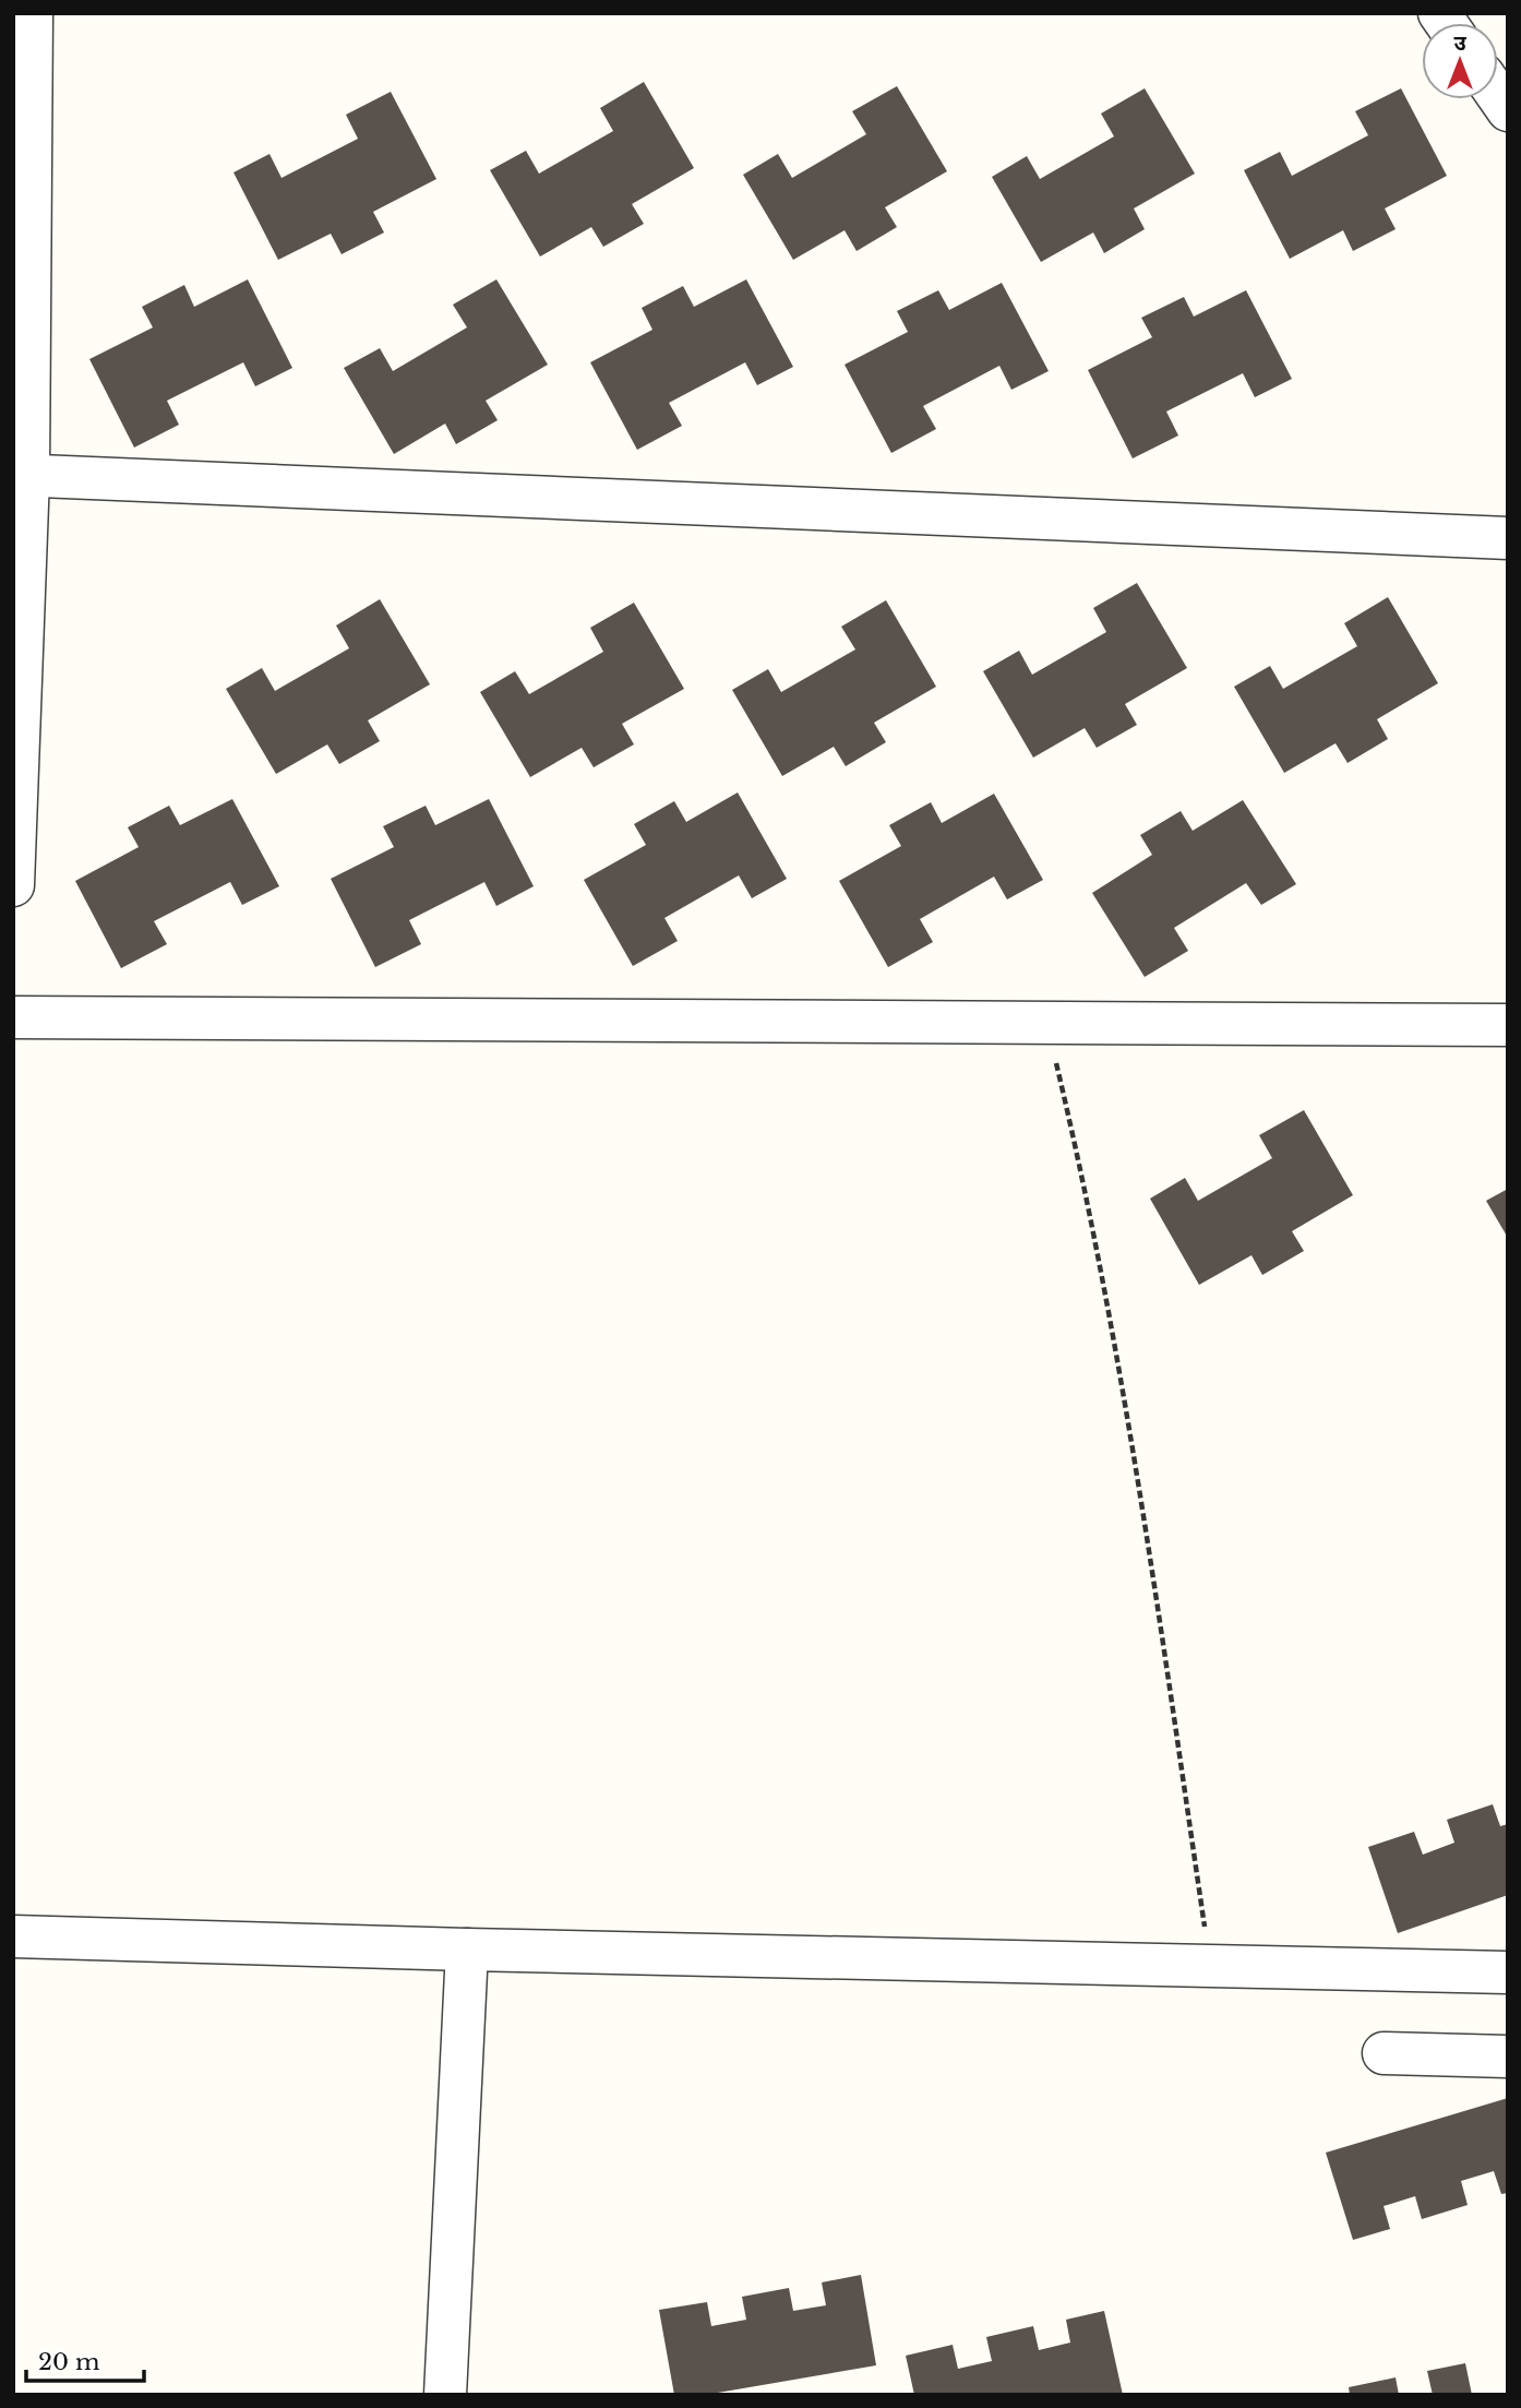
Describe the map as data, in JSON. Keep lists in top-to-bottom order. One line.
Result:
{"scale_bar":"20 m","north":"top"}
